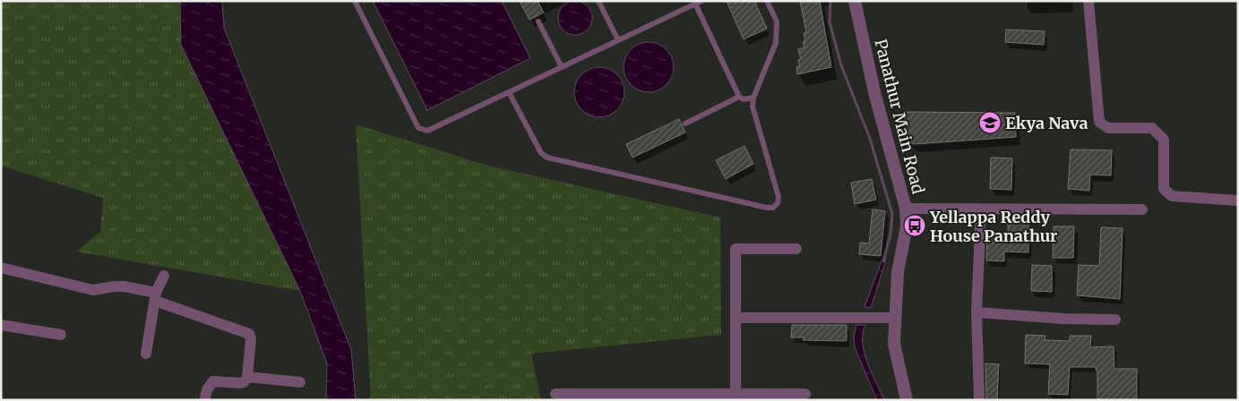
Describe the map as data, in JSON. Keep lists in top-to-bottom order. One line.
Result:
{"streets":{"street":["Panathur Main Road"]},"places":{"school or university":["Ekya Nava"],"bus stop":["Yellappa Reddy House Panathur"]}}
